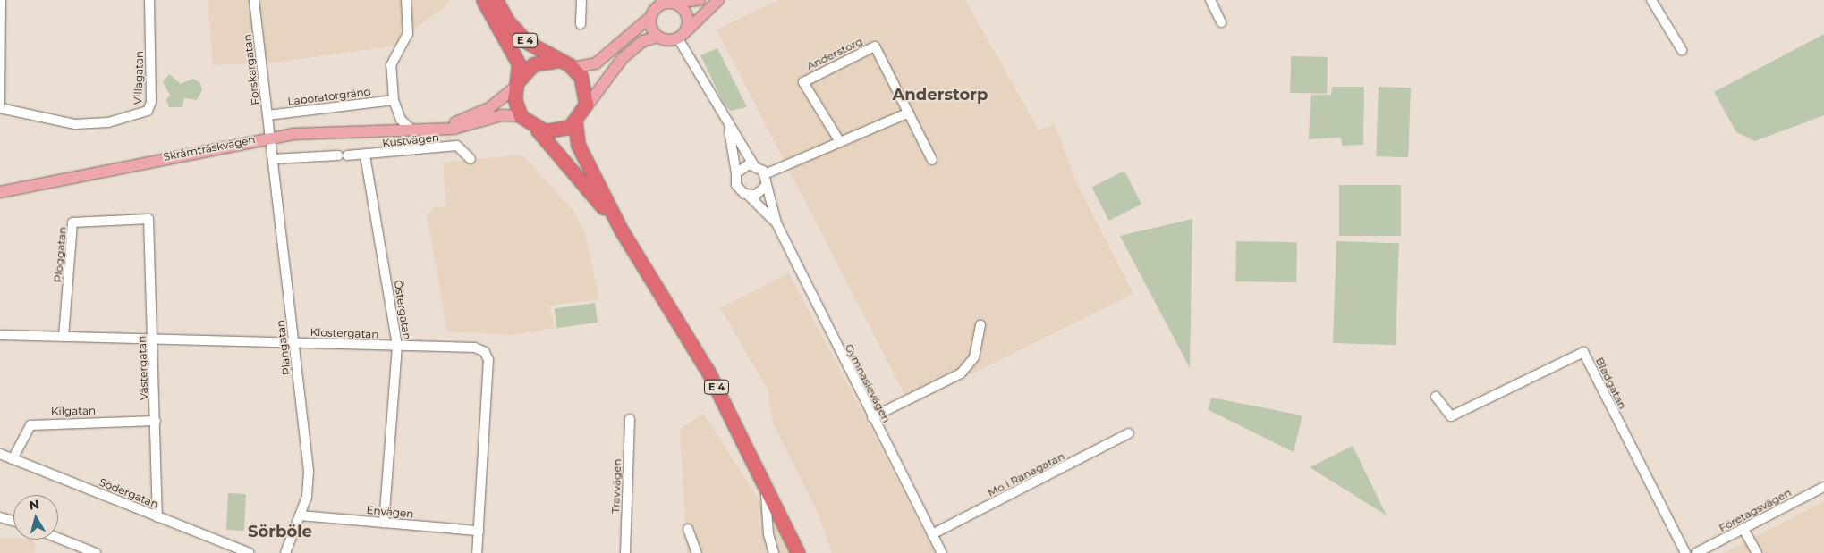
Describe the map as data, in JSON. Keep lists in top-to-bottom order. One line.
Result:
{"streets":{"highway":["E 4"],"main road":["Skråmträskvägen"],"street":["Anderstorg","Forskargatan","Villagatan","Laboratorgränd","Kustvägen","Ploggatan","Östergatan","Klostergatan","Plangatan","Västergatan","Gymnasievägen","Bladgatan","Kilgatan","Mo i Ranagatan","Travvägen","Södergatan","Företagsvägen","Envägen"]},"crossings":[["E 4","Skråmträskvägen"],["Forskargatan","Laboratorgränd"],["Forskargatan","Skråmträskvägen"],["Forskargatan","Plangatan"],["Kustvägen","Östergatan"],["Kustvägen","Plangatan"],["Skråmträskvägen","Plangatan"],["Ploggatan","Klostergatan"],["Ploggatan","Västergatan"],["Östergatan","Klostergatan"],["Östergatan","Envägen"],["Klostergatan","Plangatan"],["Klostergatan","Västergatan"],["Klostergatan","Envägen"],["Plangatan","Envägen"],["Västergatan","Kilgatan"],["Västergatan","Södergatan"],["Gymnasievägen","Mo i Ranagatan"],["Kilgatan","Södergatan"]],"districts":["Anderstorp","Sörböle"],"north":"top"}
